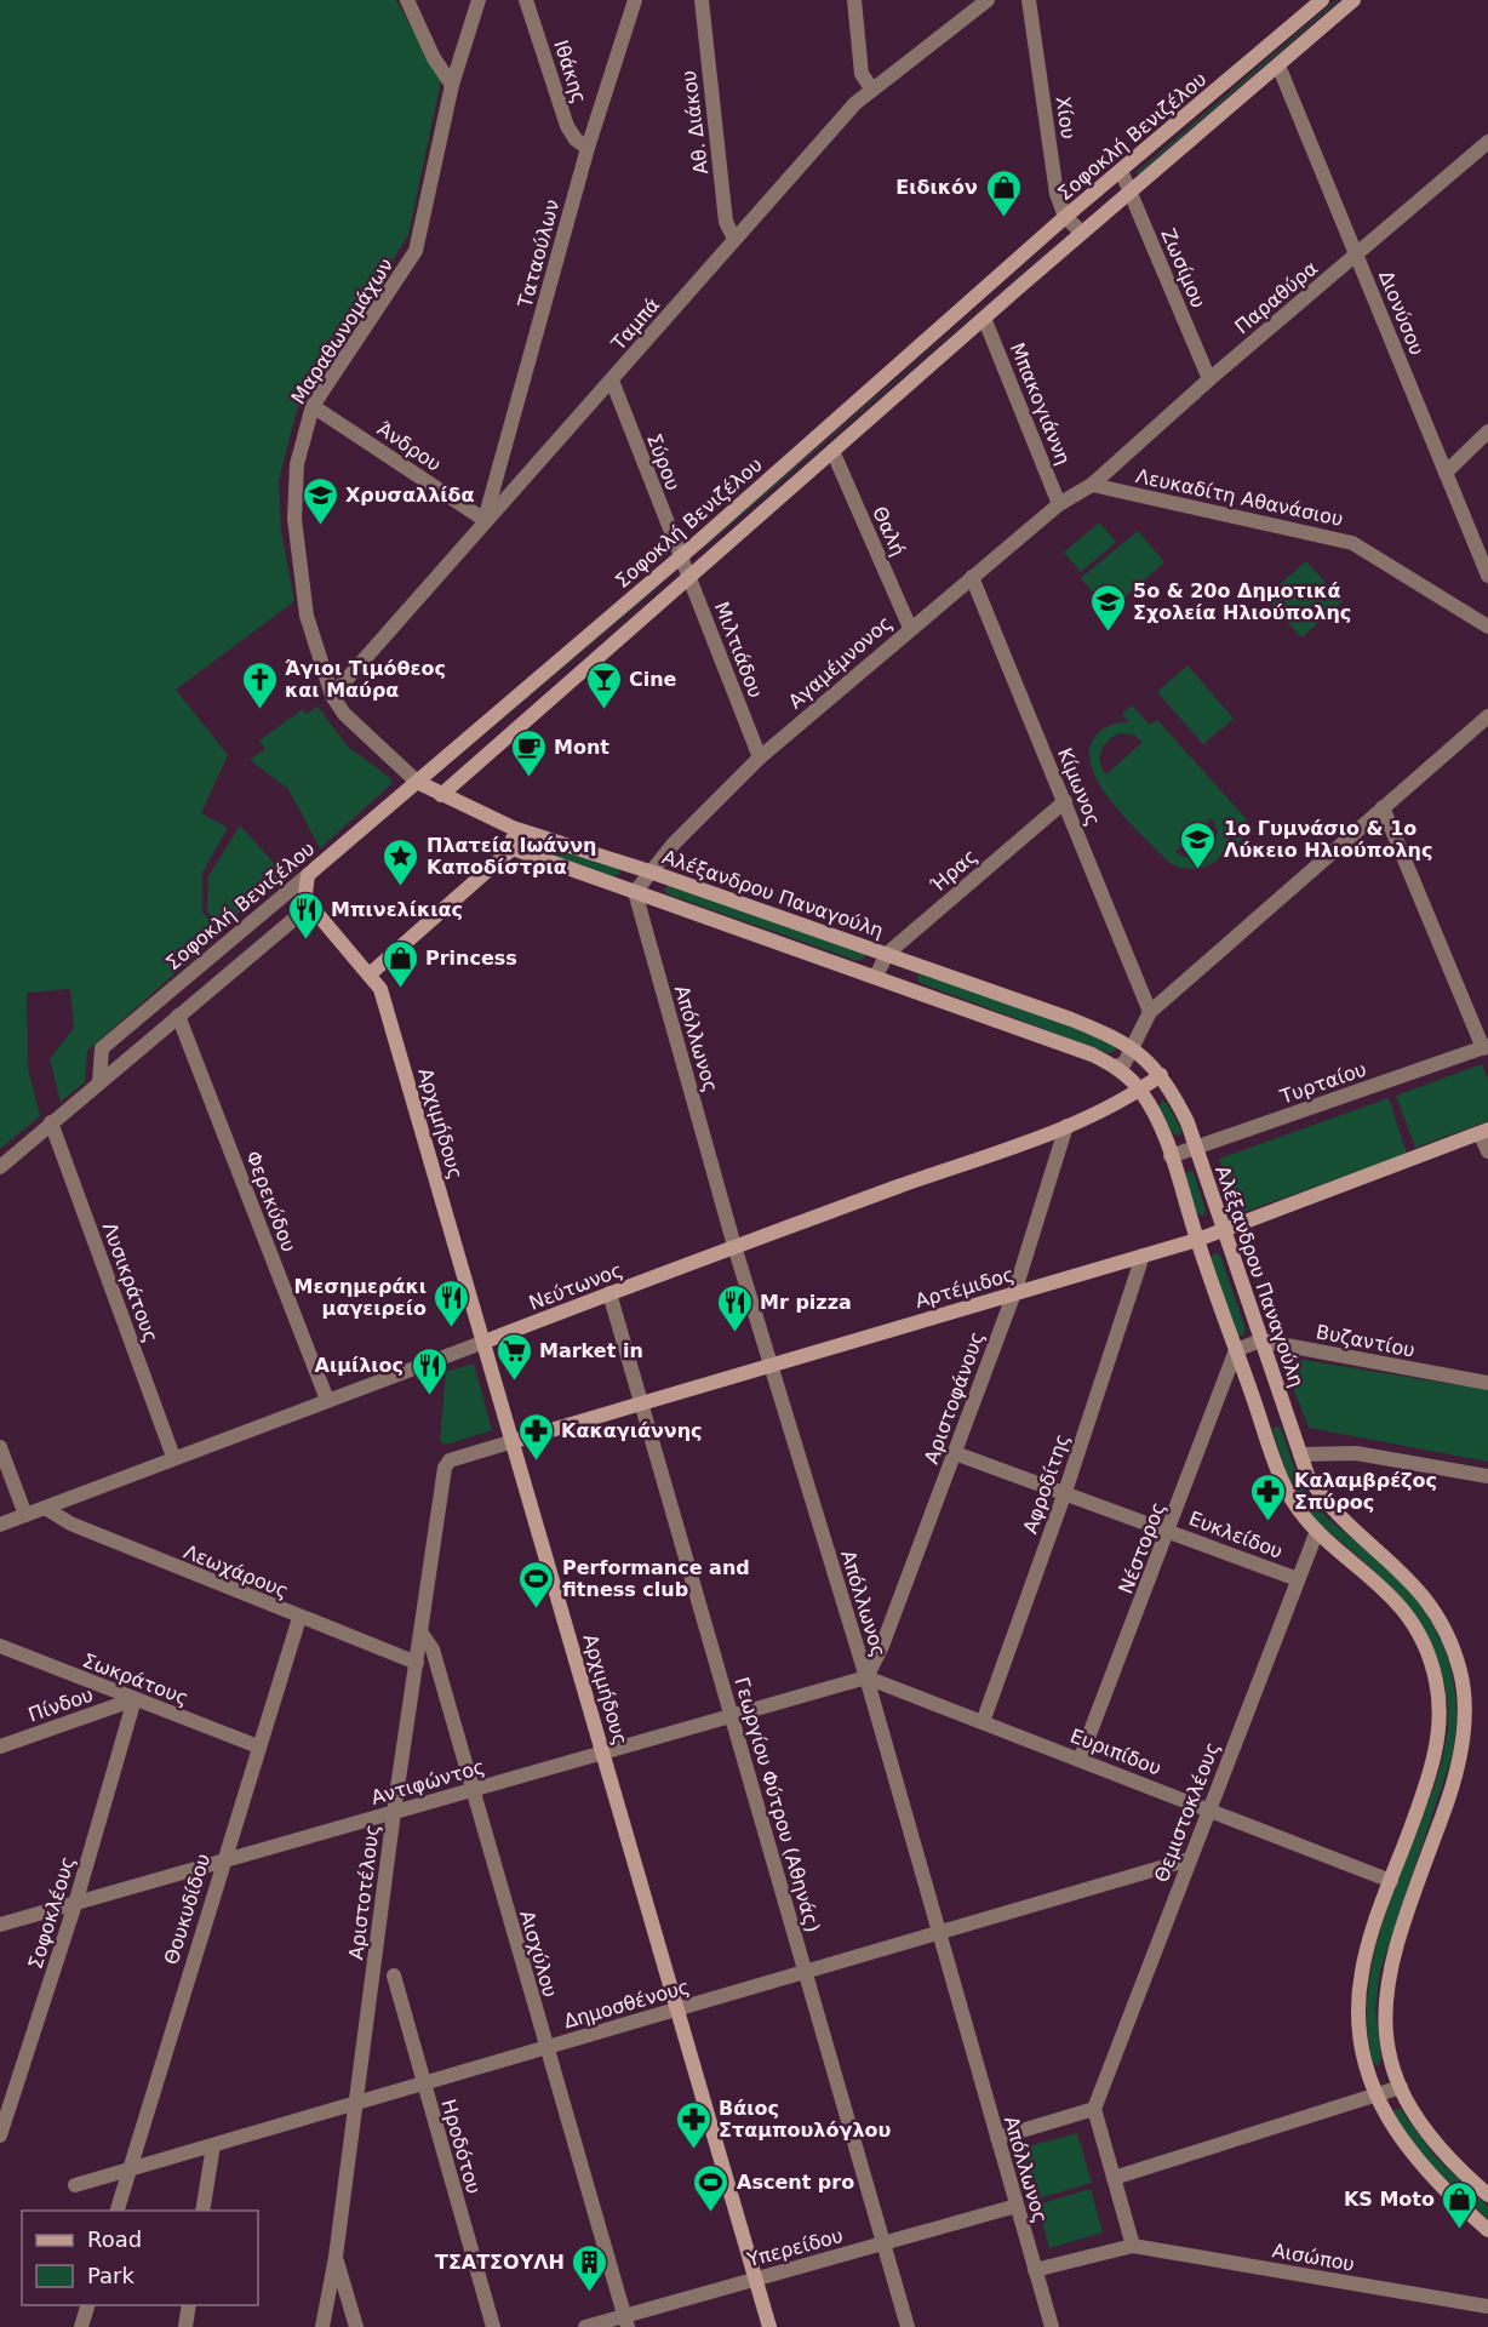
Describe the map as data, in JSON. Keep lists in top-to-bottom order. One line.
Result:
{"streets":{"street":["Ιθάκης","Χίου","Αθ. Διάκου","Σοφοκλή Βενιζέλου","Ταταούλων","Ζωσίμου","Παραθύρα","Διονύσου","Ταμπά","Μαραθωνομάχων","Μπακογιάννη","Άνδρου","Σύρου","Λευκαδίτη Αθανάσιου","Θαλή","Μιλτιάδου","Αγαμέμνονος","Κίμωνος","Ήρας","Αλέξανδρου Παναγούλη","Απόλλωνος","Τυρταίου","Αρχιμήδους","Φερεκύδου","Λυσικράτους","Νεύτωνος","Αρτέμιδος","Βυζαντίου","Αριστοφάνους","Αφροδίτης","Ευκλείδου","Νέστορος","Λεωχάρους","Σωκράτους","Πίνδου","Ευριπίδου","Αντιφώντος","Γεωργίου Φύτρου (Αθηνάς)","Θεμιστοκλέους","Αριστοτέλους","Θουκυδίδου","Σοφοκλέους","Αισχύλου","Δημοσθένους","Ηροδότου","Υπερείδου","Αισώπου"]},"crossings":[["Ιθάκης","Ταταούλων"],["Χίου","Σοφοκλή Βενιζέλου"],["Αθ. Διάκου","Ταμπά"],["Σοφοκλή Βενιζέλου","Ζωσίμου"],["Σοφοκλή Βενιζέλου","Διονύσου"],["Σοφοκλή Βενιζέλου","Μαραθωνομάχων"],["Σοφοκλή Βενιζέλου","Μπακογιάννη"],["Σοφοκλή Βενιζέλου","Σύρου"],["Σοφοκλή Βενιζέλου","Θαλή"],["Σοφοκλή Βενιζέλου","Μιλτιάδου"],["Σοφοκλή Βενιζέλου","Αλέξανδρου Παναγούλη"],["Ταταούλων","Ταμπά"],["Ταταούλων","Άνδρου"],["Ζωσίμου","Παραθύρα"],["Παραθύρα","Διονύσου"],["Παραθύρα","Λευκαδίτη Αθανάσιου"],["Παραθύρα","Αγαμέμνονος"],["Ταμπά","Μαραθωνομάχων"],["Ταμπά","Άνδρου"],["Ταμπά","Σύρου"],["Μαραθωνομάχων","Άνδρου"],["Μαραθωνομάχων","Αλέξανδρου Παναγούλη"],["Μπακογιάννη","Αγαμέμνονος"],["Σύρου","Μιλτιάδου"],["Λευκαδίτη Αθανάσιου","Αγαμέμνονος"],["Θαλή","Αγαμέμνονος"],["Μιλτιάδου","Αγαμέμνονος"],["Αγαμέμνονος","Κίμωνος"],["Αγαμέμνονος","Αλέξανδρου Παναγούλη"],["Αγαμέμνονος","Απόλλωνος"],["Κίμωνος","Ήρας"],["Ήρας","Αλέξανδρου Παναγούλη"],["Αλέξανδρου Παναγούλη","Τυρταίου"],["Αλέξανδρου Παναγούλη","Νεύτωνος"],["Αλέξανδρου Παναγούλη","Αρτέμιδος"],["Αλέξανδρου Παναγούλη","Βυζαντίου"],["Απόλλωνος","Νεύτωνος"],["Απόλλωνος","Αρτέμιδος"],["Απόλλωνος","Αριστοφάνους"],["Απόλλωνος","Ευριπίδου"],["Απόλλωνος","Αντιφώντος"],["Απόλλωνος","Δημοσθένους"],["Απόλλωνος","Υπερείδου"],["Αρχιμήδους","Νεύτωνος"],["Αρχιμήδους","Αρτέμιδος"],["Αρχιμήδους","Αντιφώντος"],["Αρχιμήδους","Δημοσθένους"],["Αρχιμήδους","Υπερείδου"],["Φερεκύδου","Νεύτωνος"],["Λυσικράτους","Νεύτωνος"],["Νεύτωνος","Αριστοφάνους"],["Νεύτωνος","Λεωχάρους"],["Νεύτωνος","Γεωργίου Φύτρου (Αθηνάς)"],["Αρτέμιδος","Αριστοφάνους"],["Αρτέμιδος","Αφροδίτης"],["Αρτέμιδος","Γεωργίου Φύτρου (Αθηνάς)"],["Αρτέμιδος","Αριστοτέλους"],["Αριστοφάνους","Ευκλείδου"],["Αριστοφάνους","Ευριπίδου"],["Αριστοφάνους","Αντιφώντος"],["Αφροδίτης","Ευκλείδου"],["Αφροδίτης","Ευριπίδου"],["Ευκλείδου","Νέστορος"],["Ευκλείδου","Θεμιστοκλέους"],["Νέστορος","Ευριπίδου"],["Λεωχάρους","Αριστοτέλους"],["Λεωχάρους","Θουκυδίδου"],["Σωκράτους","Πίνδου"],["Σωκράτους","Θουκυδίδου"],["Σωκράτους","Σοφοκλέους"],["Πίνδου","Σοφοκλέους"],["Ευριπίδου","Αντιφώντος"],["Ευριπίδου","Θεμιστοκλέους"],["Αντιφώντος","Γεωργίου Φύτρου (Αθηνάς)"],["Αντιφώντος","Αριστοτέλους"],["Αντιφώντος","Θουκυδίδου"],["Αντιφώντος","Σοφοκλέους"],["Αντιφώντος","Αισχύλου"],["Γεωργίου Φύτρου (Αθηνάς)","Δημοσθένους"],["Γεωργίου Φύτρου (Αθηνάς)","Υπερείδου"],["Θεμιστοκλέους","Δημοσθένους"],["Αριστοτέλους","Αισχύλου"],["Αριστοτέλους","Δημοσθένους"],["Θουκυδίδου","Δημοσθένους"],["Αισχύλου","Δημοσθένους"],["Αισχύλου","Υπερείδου"],["Δημοσθένους","Ηροδότου"]],"places":{"shop":["Ειδικόν","Princess","KS Moto"],"school or university":["Χρυσαλλίδα","5ο & 20ο Δημοτικά Σχολεία Ηλιούπολης","1ο Γυμνάσιο & 1ο Λύκειο Ηλιούπολης"],"church":["Άγιοι Τιμόθεος και Μαύρα"],"bar":["Cine"],"cafe":["Mont"],"place":["Πλατεία Ιωάννη Καποδίστρια"],"restaurant":["Μπινελίκιας","Μεσημεράκι μαγειρείο","Mr pizza","Αιμίλιος"],"supermarket":["Market in"],"pharmacy":["Κακαγιάννης","Καλαμβρέζος Σπύρος","Βάιος Σταμπουλόγλου"],"sports":["Performance and fitness club","Ascent pro"],"building":["ΤΣΑΤΣΟΥΛΗ"]},"legend":["Road","Park"]}
